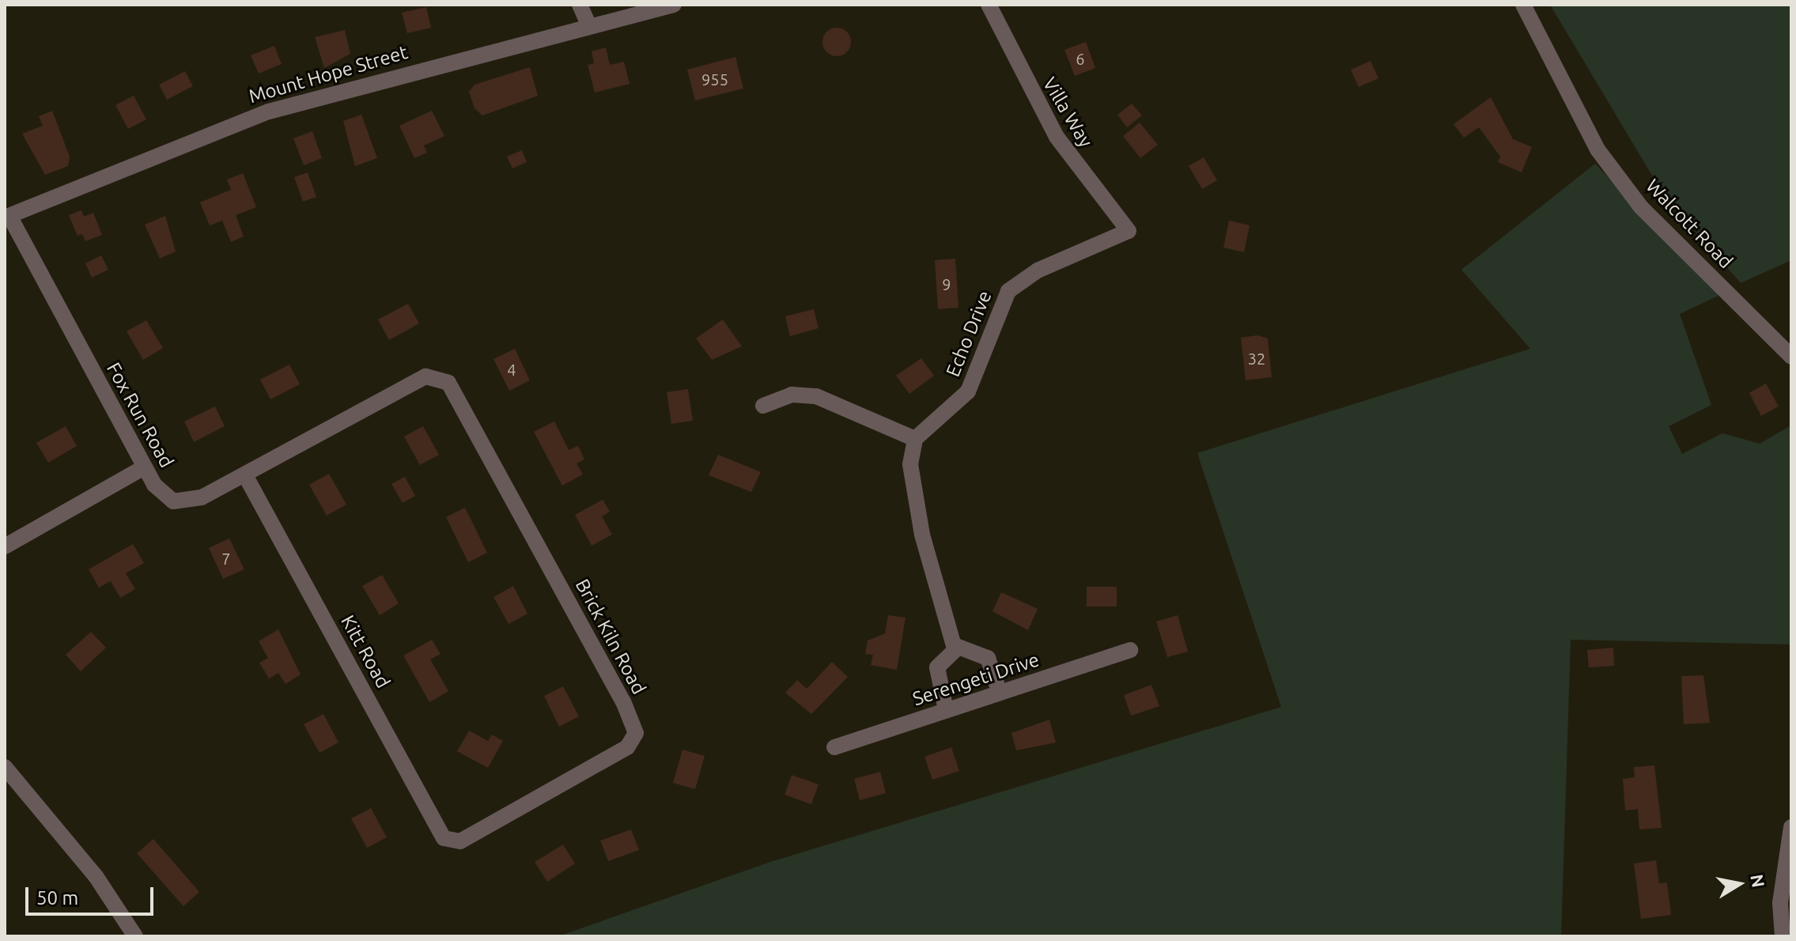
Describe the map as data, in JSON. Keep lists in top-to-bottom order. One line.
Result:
{"streets":{"street":["Mount Hope Street","Villa Way","Walcott Road","Echo Drive","Fox Run Road","Brick Kiln Road","Kitt Road","Serengeti Drive"]},"crossings":[["Mount Hope Street","Fox Run Road"],["Villa Way","Echo Drive"],["Fox Run Road","Brick Kiln Road"],["Fox Run Road","Kitt Road"],["Brick Kiln Road","Kitt Road"]],"house_numbers":["6","955","9","32","4","7"],"scale_bar":"50 m","north":"right"}
